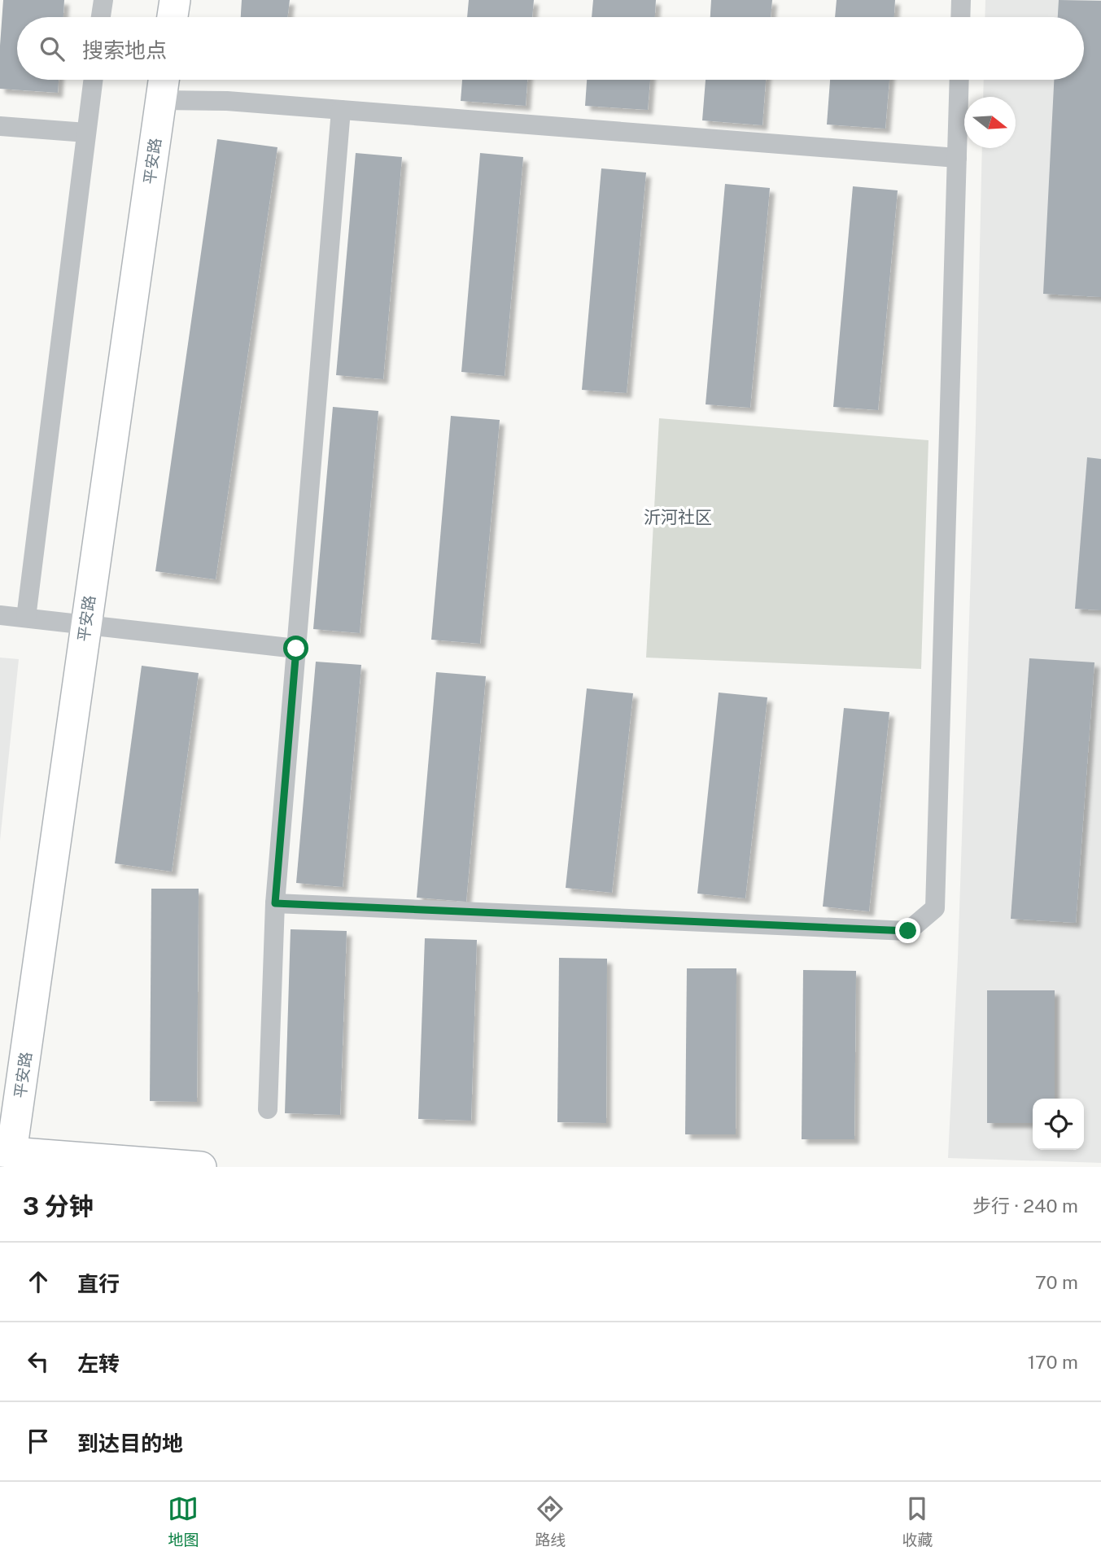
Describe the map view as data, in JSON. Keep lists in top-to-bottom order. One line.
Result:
{"streets":{"main road":["平安路"]},"districts":["沂河社区"],"north":"right","page":{"search":"搜索地点","heading":["3 分钟","步行 · 240 m"],"list":[["直行","70 m"],["左转","170 m"],"到达目的地"],"nav":["地图","路线","收藏"]}}
